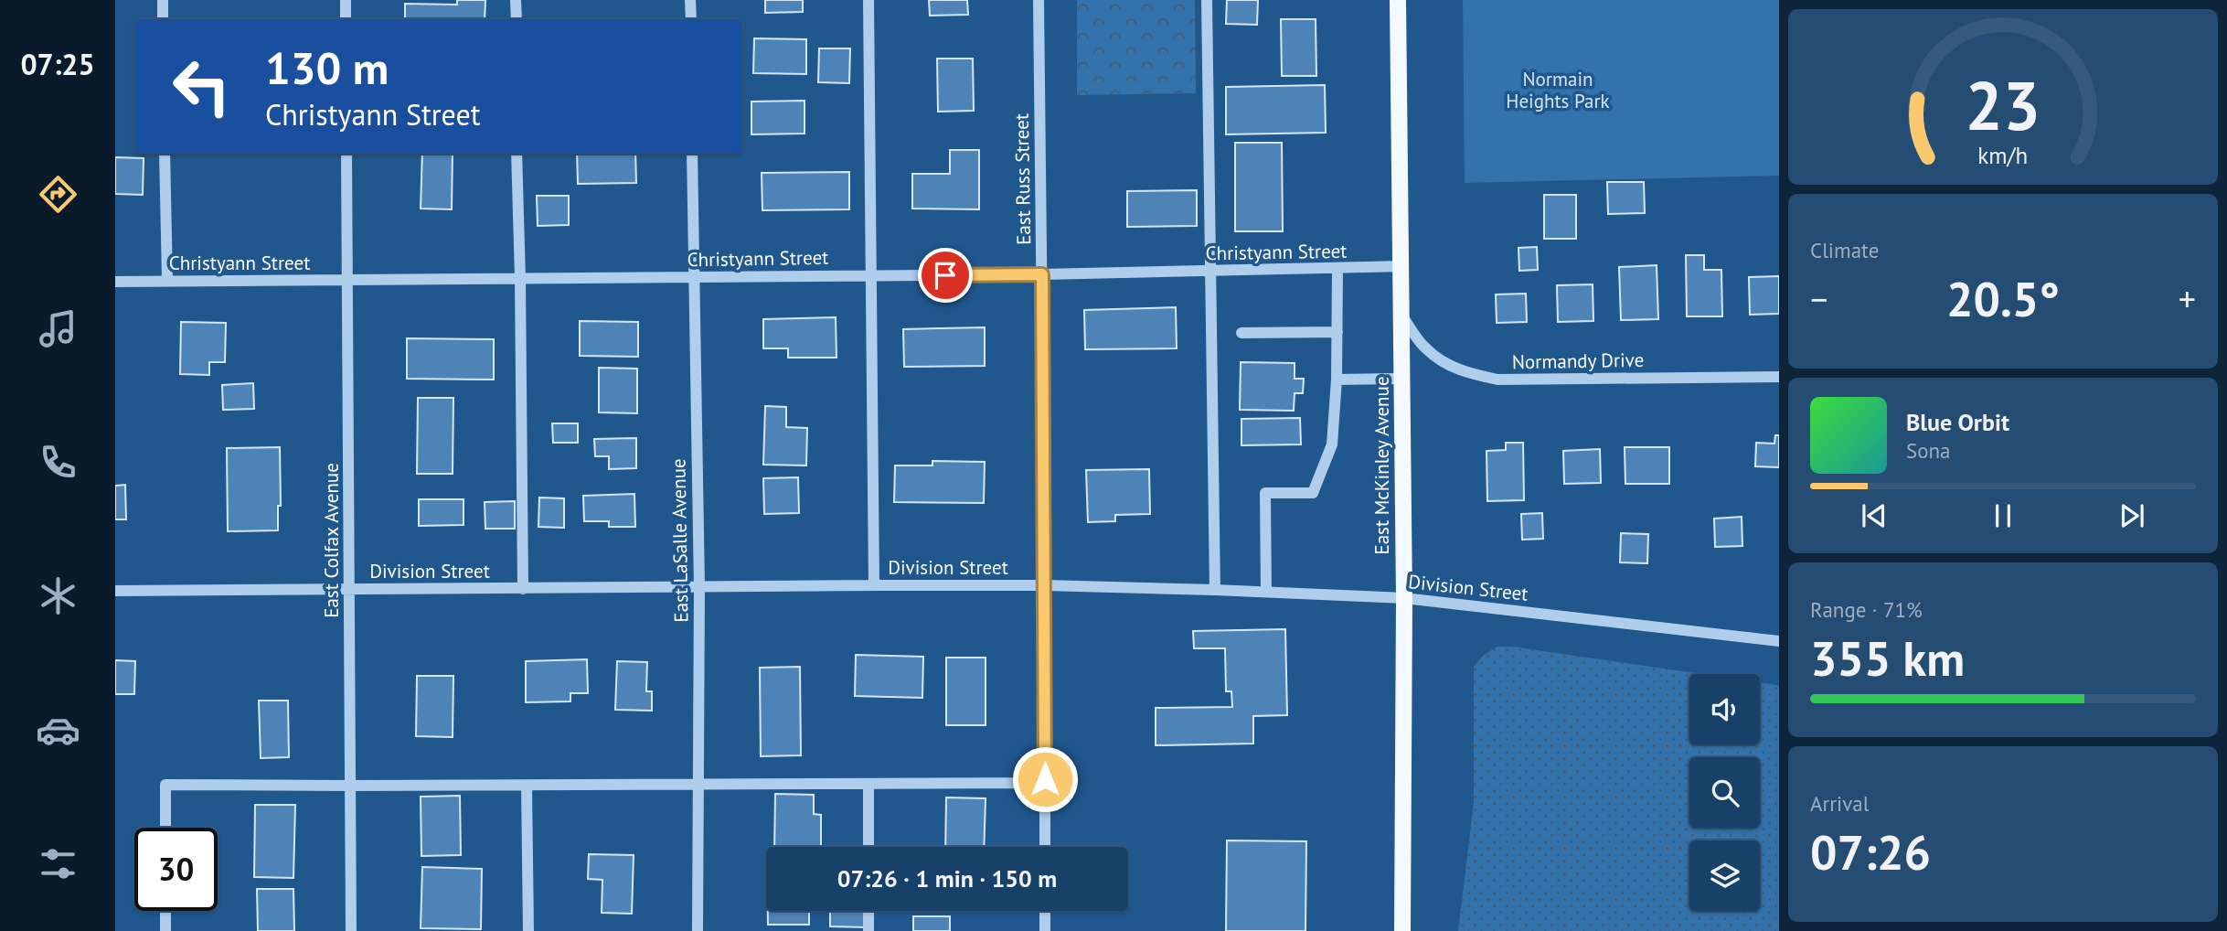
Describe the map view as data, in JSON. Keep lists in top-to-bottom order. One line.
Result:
{"streets":{"main road":["East McKinley Avenue"],"street":["East Russ Street","Christyann Street","Normandy Drive","East Colfax Avenue","East LaSalle Avenue","Division Street"]},"crossings":[["East Russ Street","Christyann Street"],["East Russ Street","Division Street"],["Christyann Street","East McKinley Avenue"],["Christyann Street","East Colfax Avenue"],["Christyann Street","East LaSalle Avenue"],["Normandy Drive","East McKinley Avenue"],["East McKinley Avenue","Division Street"],["East Colfax Avenue","Division Street"],["East LaSalle Avenue","Division Street"]],"parks":["Normain Heights Park"],"page":{"tabs":"07:25","turn":["130 m","Christyann Street"],"tile":["Climate",["Range · 71%","355 km"],["Arrival","07:26"]],"heat":["−","20.5°","+"],"song":["Blue Orbit","Sona"],"limit":"30","trip":"07:26 · 1 min · 150 m","gauge":["23","km/h"]}}
